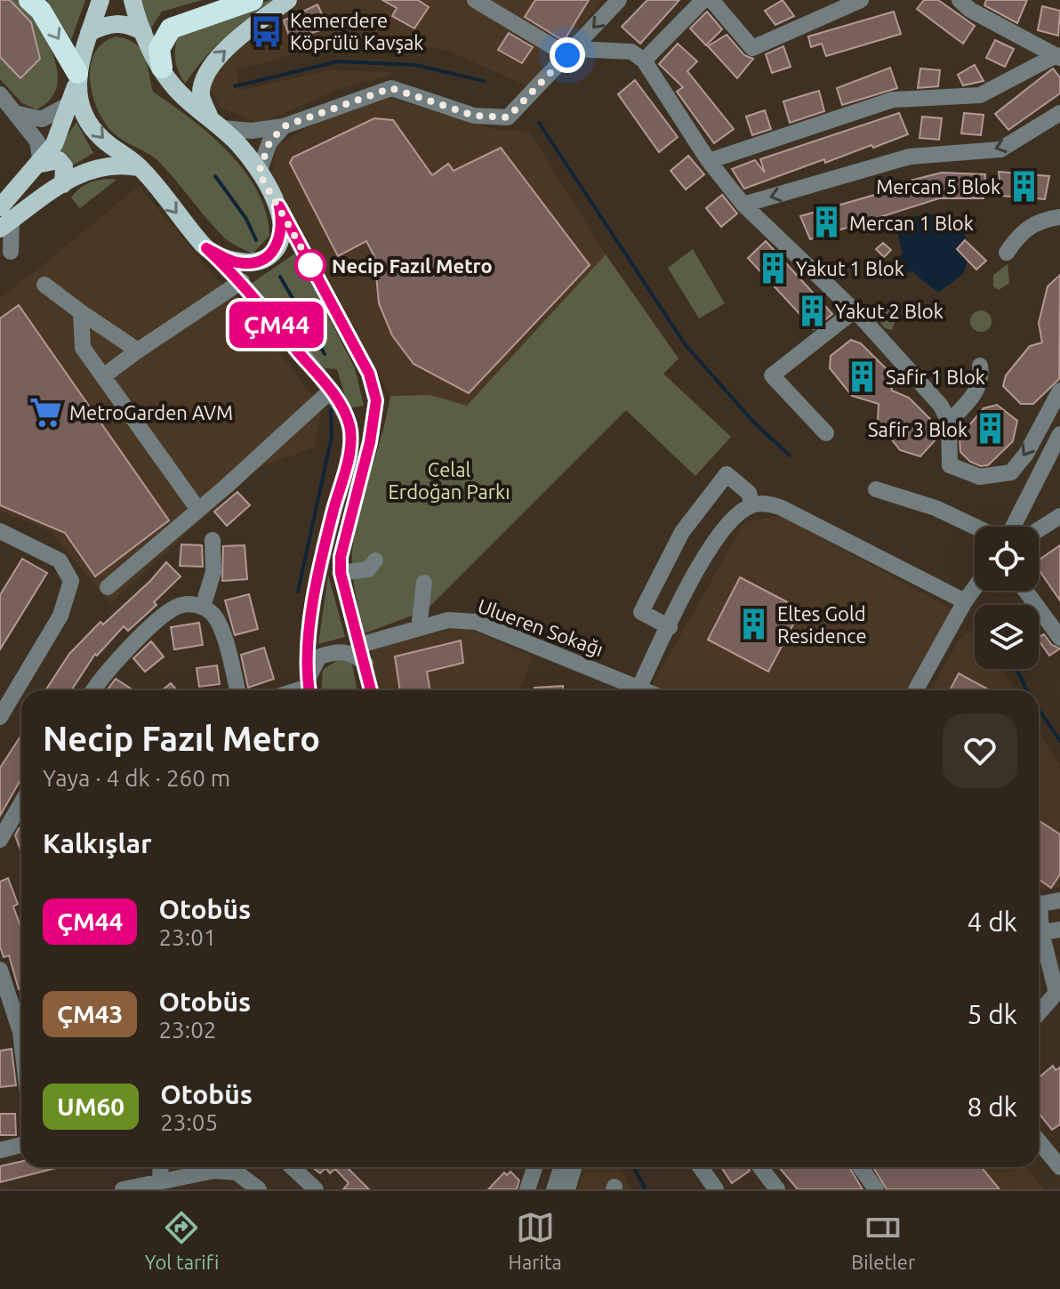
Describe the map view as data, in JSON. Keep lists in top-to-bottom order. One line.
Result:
{"streets":{"street":["Ulueren Sokağı"]},"parks":["Celal Erdoğan Parkı"],"places":{"bus stop":["Kemerdere Köprülü Kavşak"],"building":["Mercan 5 Blok","Mercan 1 Blok","Yakut 1 Blok","Yakut 2 Blok","Safir 1 Blok","Safir 3 Blok","Eltes Gold Residence"],"other":["Necip Fazıl Metro"],"supermarket":["MetroGarden AVM"]},"lines":["bus line ÇM44"],"page":{"on_map":"ÇM44","heading":[["Necip Fazıl Metro","Yaya · 4 dk · 260 m"],"Kalkışlar"],"list":[{"mark":"ÇM44","name":"Otobüs","note":"23:01","value":"4 dk"},{"mark":"ÇM43","name":"Otobüs","note":"23:02","value":"5 dk"},{"mark":"UM60","name":"Otobüs","note":"23:05","value":"8 dk"}],"tabs":["Yol tarifi","Harita","Biletler"]}}
